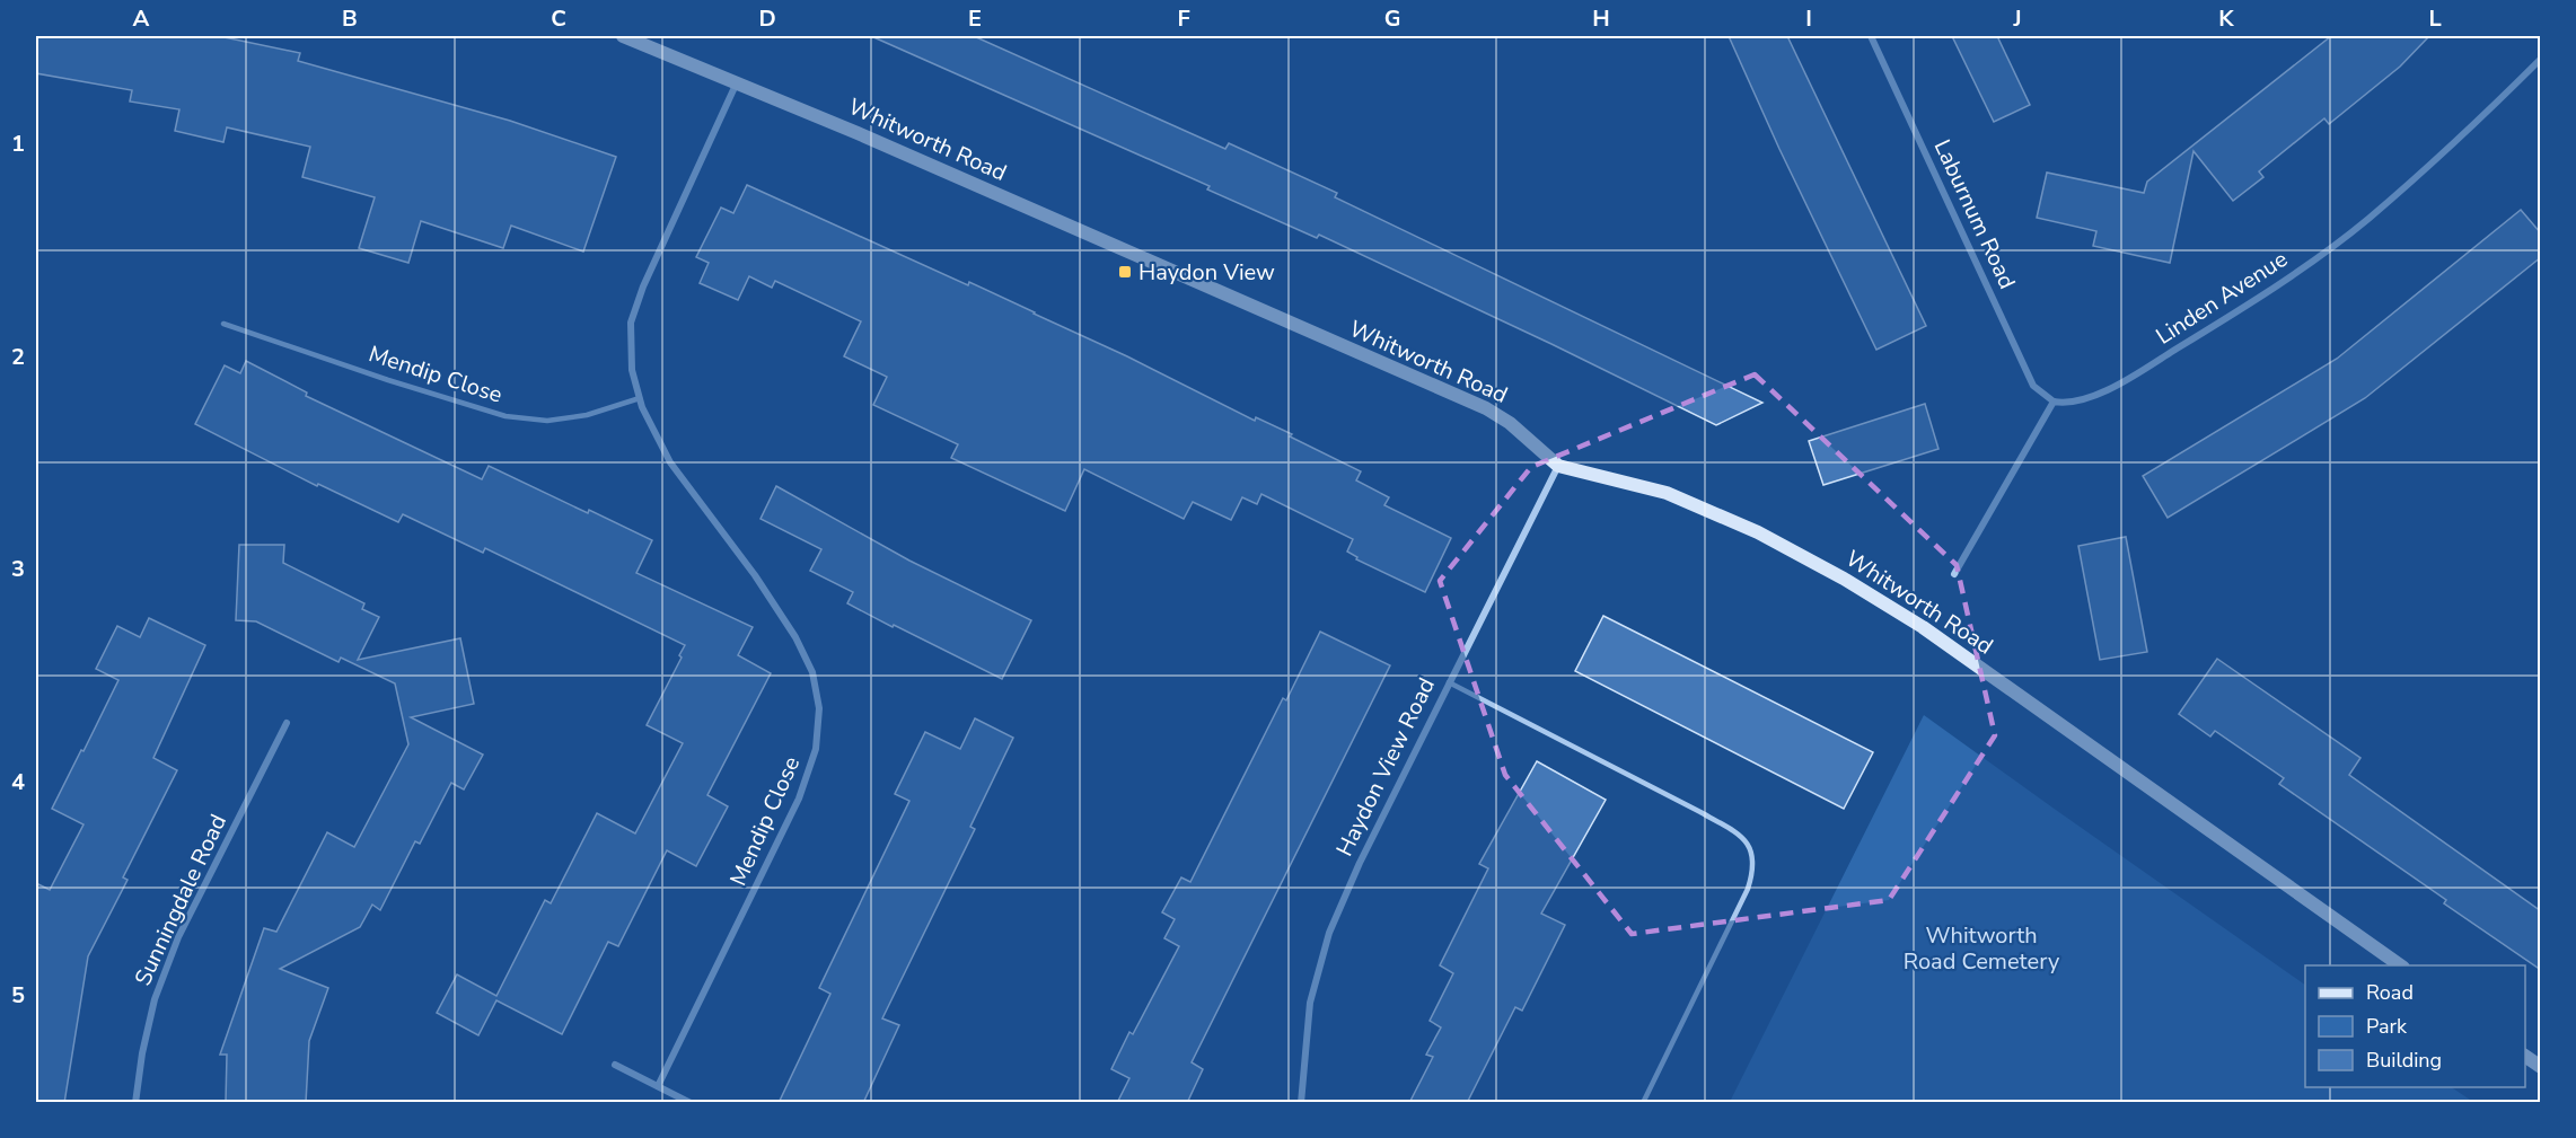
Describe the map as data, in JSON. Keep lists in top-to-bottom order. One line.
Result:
{"streets":{"main road":["Whitworth Road"],"street":["Laburnum Road","Linden Avenue","Mendip Close","Haydon View Road","Sunningdale Road"]},"crossings":[["Whitworth Road","Mendip Close"],["Whitworth Road","Haydon View Road"],["Laburnum Road","Linden Avenue"]],"parks":["Whitworth Road Cemetery"],"places":{"transit":["Haydon View"]},"legend":["Road","Park","Building"],"grid":{"columns":["A","B","C","D","E","F","G","H","I","J","K","L"],"rows":["1","2","3","4","5"]}}
